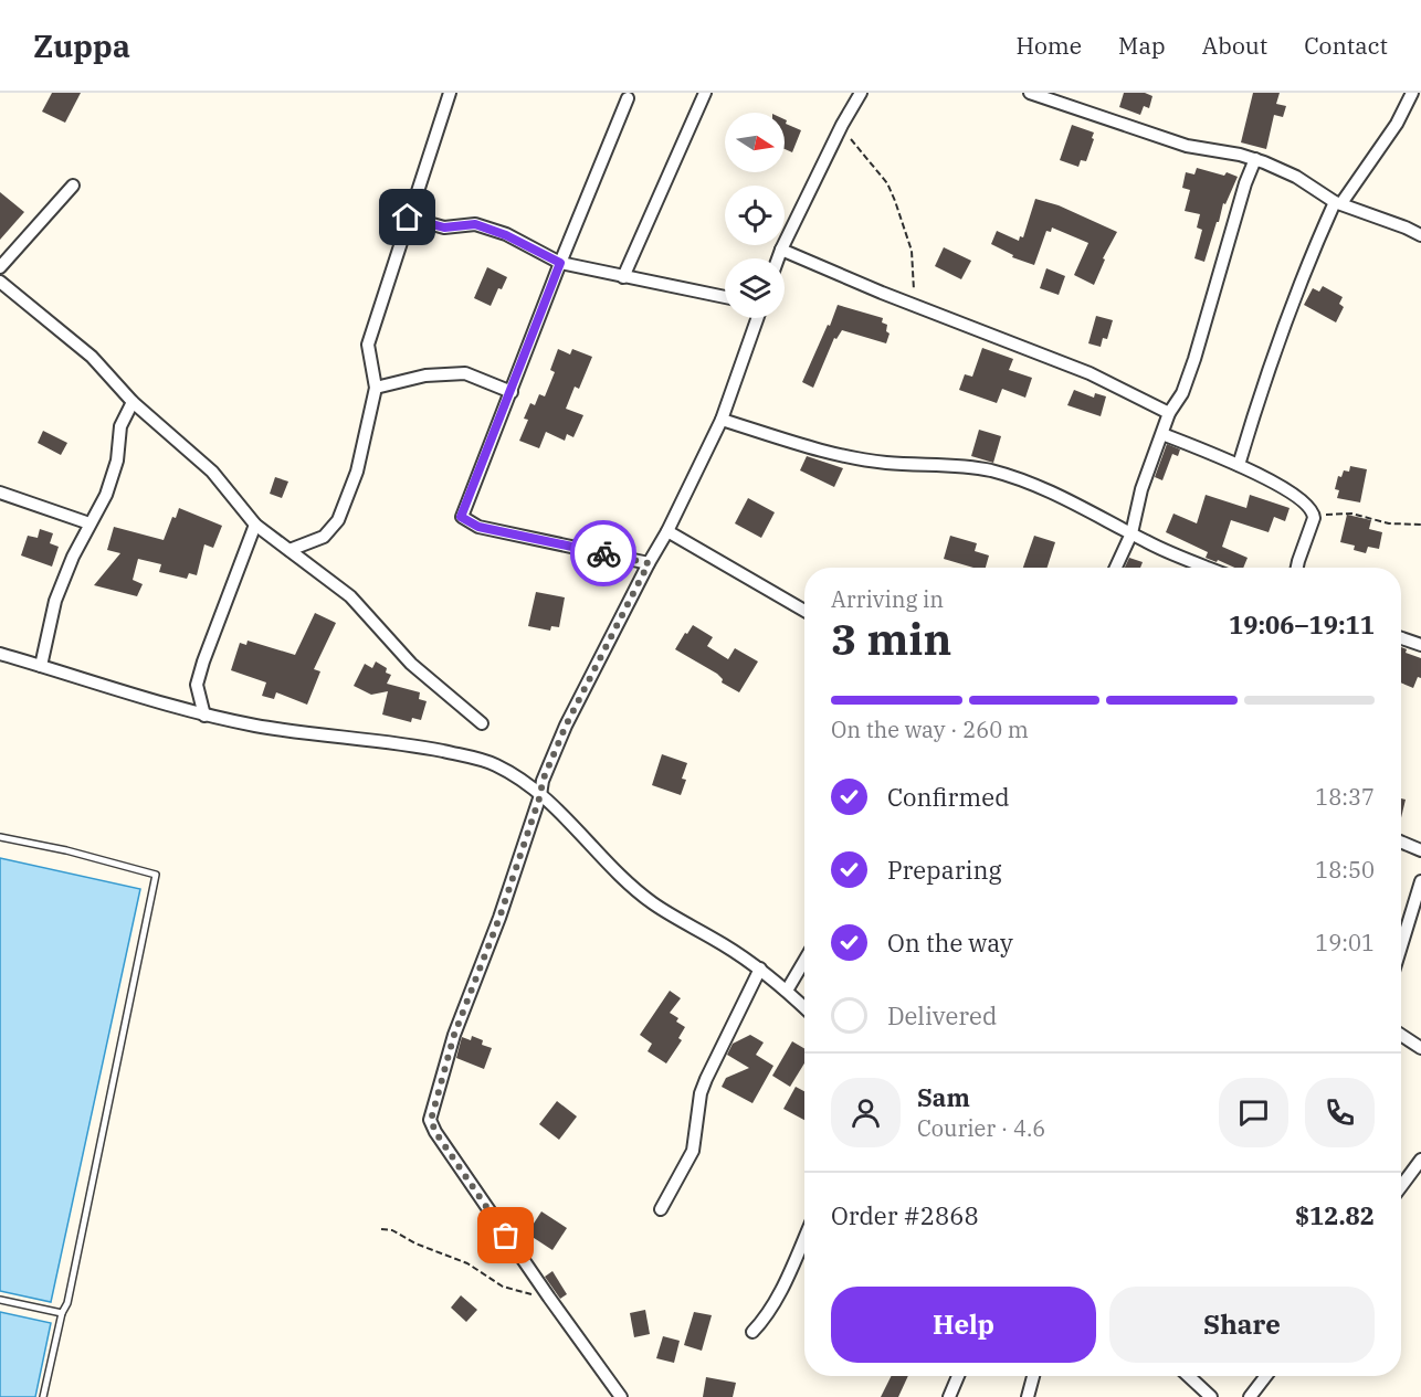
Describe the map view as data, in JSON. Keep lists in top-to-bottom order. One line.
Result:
{"north":"right","page":{"header":"Zuppa","nav":["Home","Map","About","Contact"],"heading":["3 min","Arriving in","19:06–19:11"],"panel":["Sam","Courier · 4.6","Order #2868","$12.82"],"bar":"On the way · 260 m","list":[["Confirmed","18:37"],["Preparing","18:50"],["On the way","19:01"],"Delivered"],"buttons":["Help","Share"]}}
